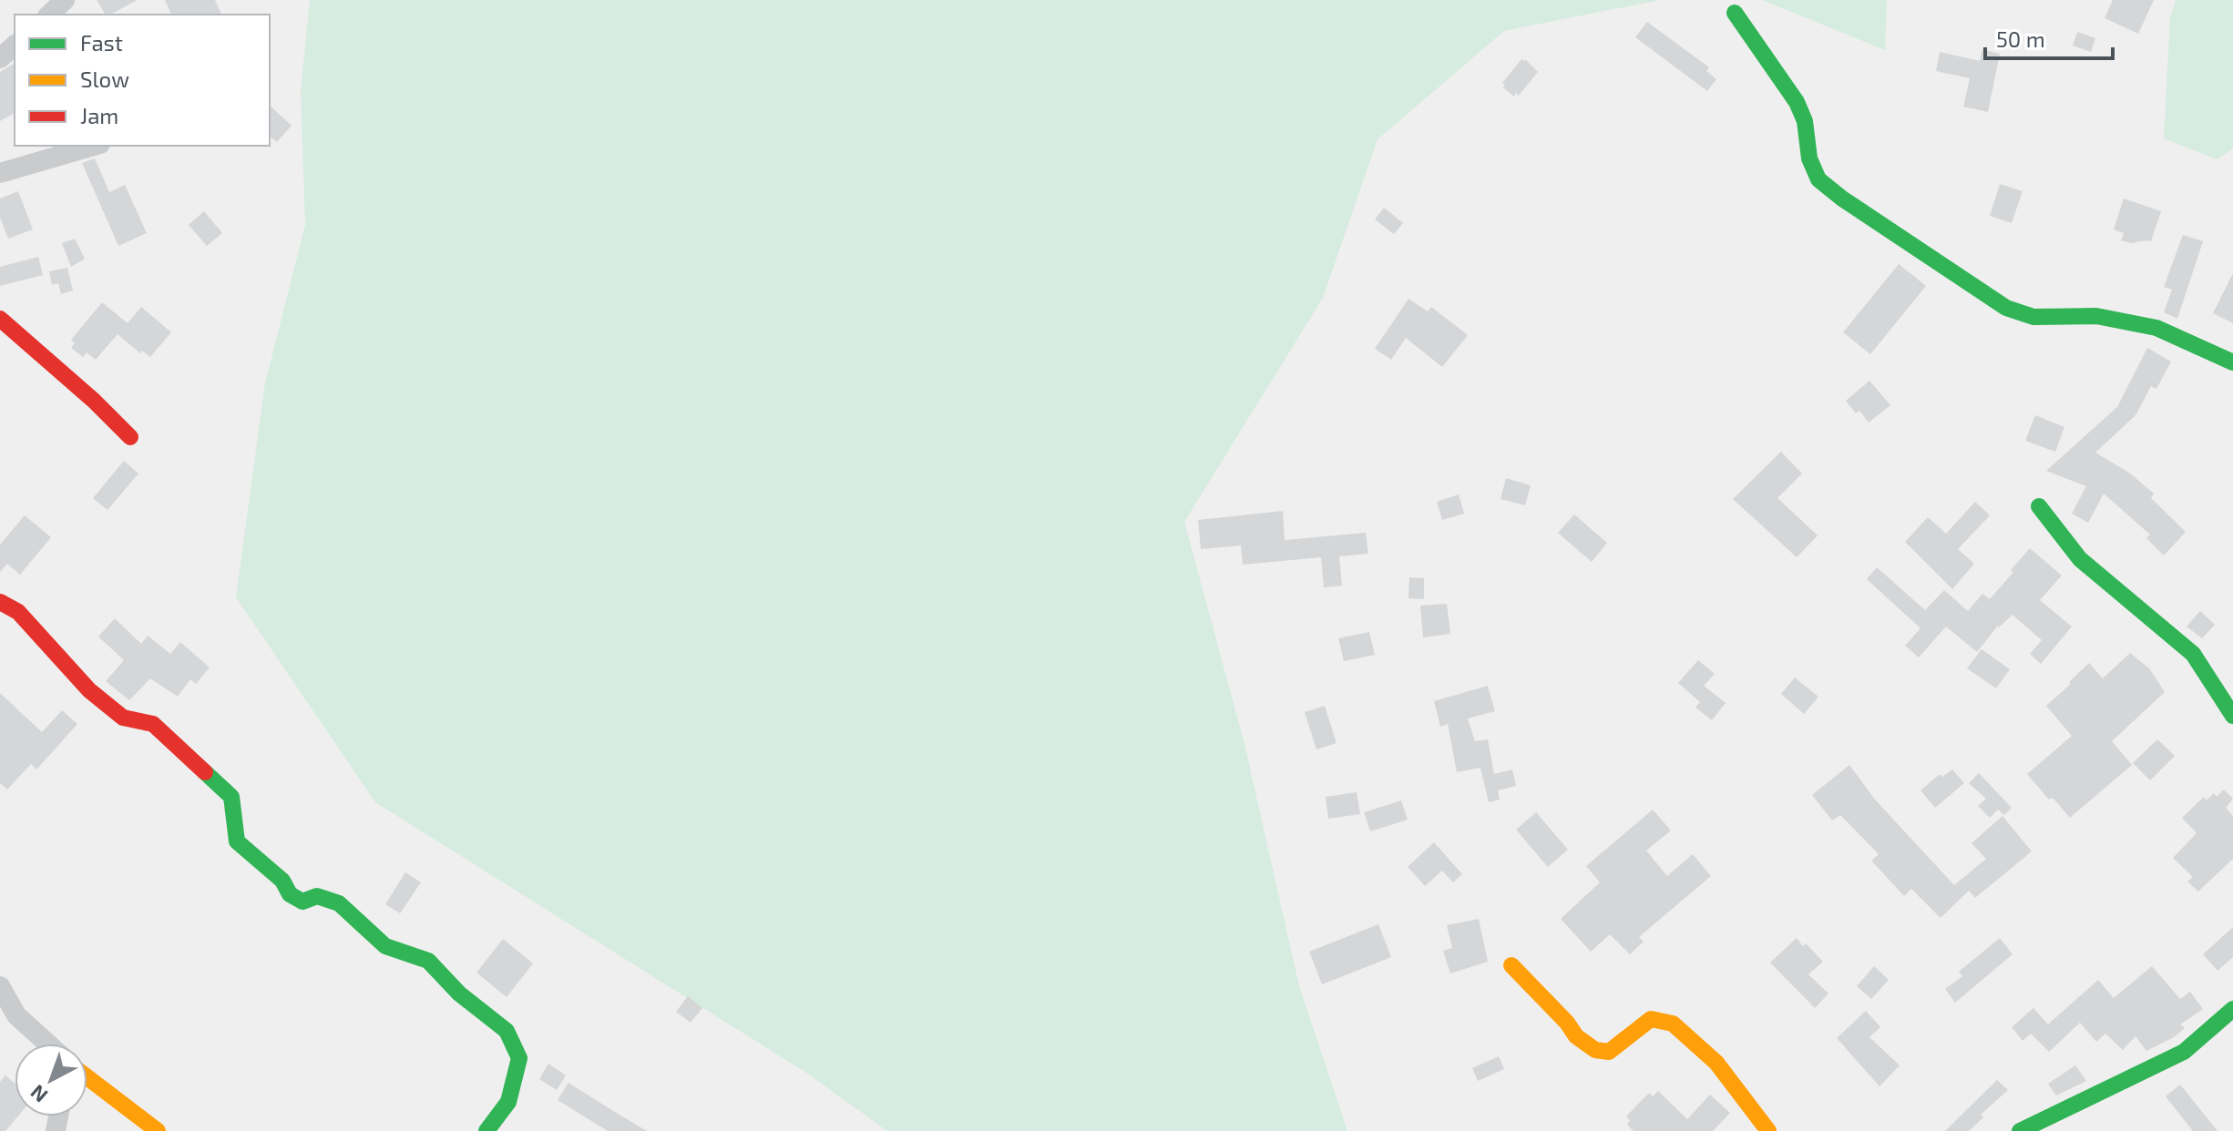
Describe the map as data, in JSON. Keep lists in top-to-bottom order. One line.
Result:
{"legend":["Fast","Slow","Jam"],"scale_bar":"50 m","north":"bottom left"}
